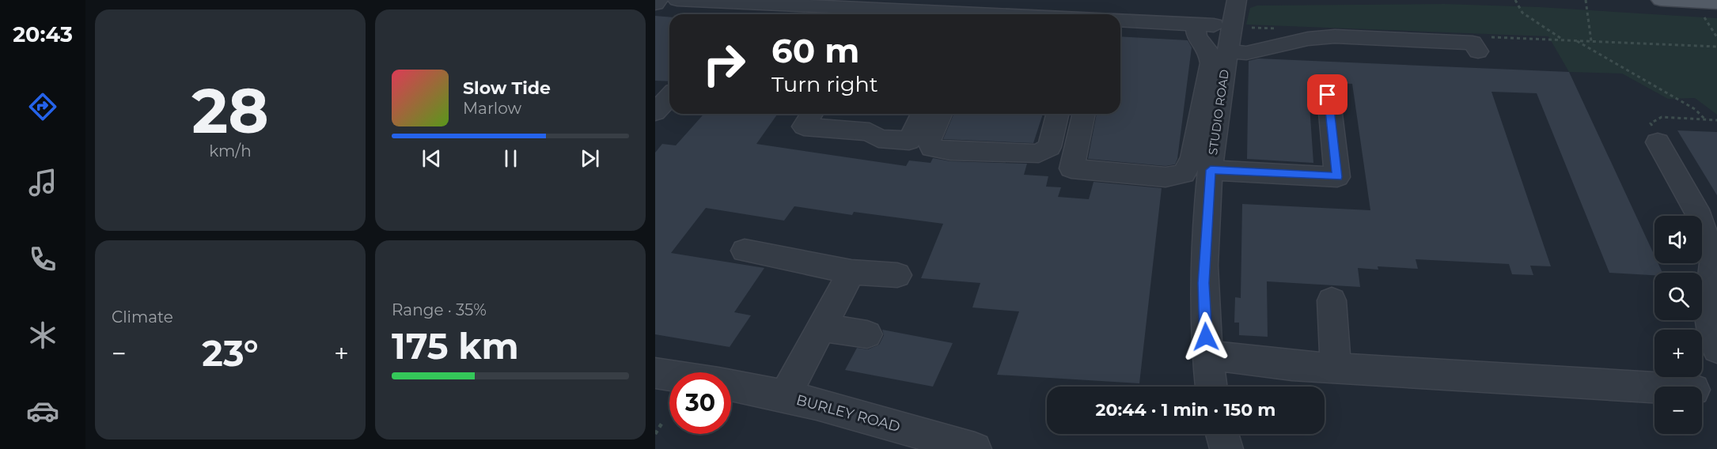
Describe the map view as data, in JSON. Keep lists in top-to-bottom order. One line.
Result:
{"streets":{"street":["STUDIO ROAD","BURLEY ROAD"]},"page":{"tabs":"20:43","tile":[["28","km/h"],"Climate",["Range · 35%","175 km"]],"turn":["60 m","Turn right"],"song":["Slow Tide","Marlow"],"map_buttons":["+","−"],"heat":["−","23°","+"],"limit":"30","trip":"20:44 · 1 min · 150 m"}}
